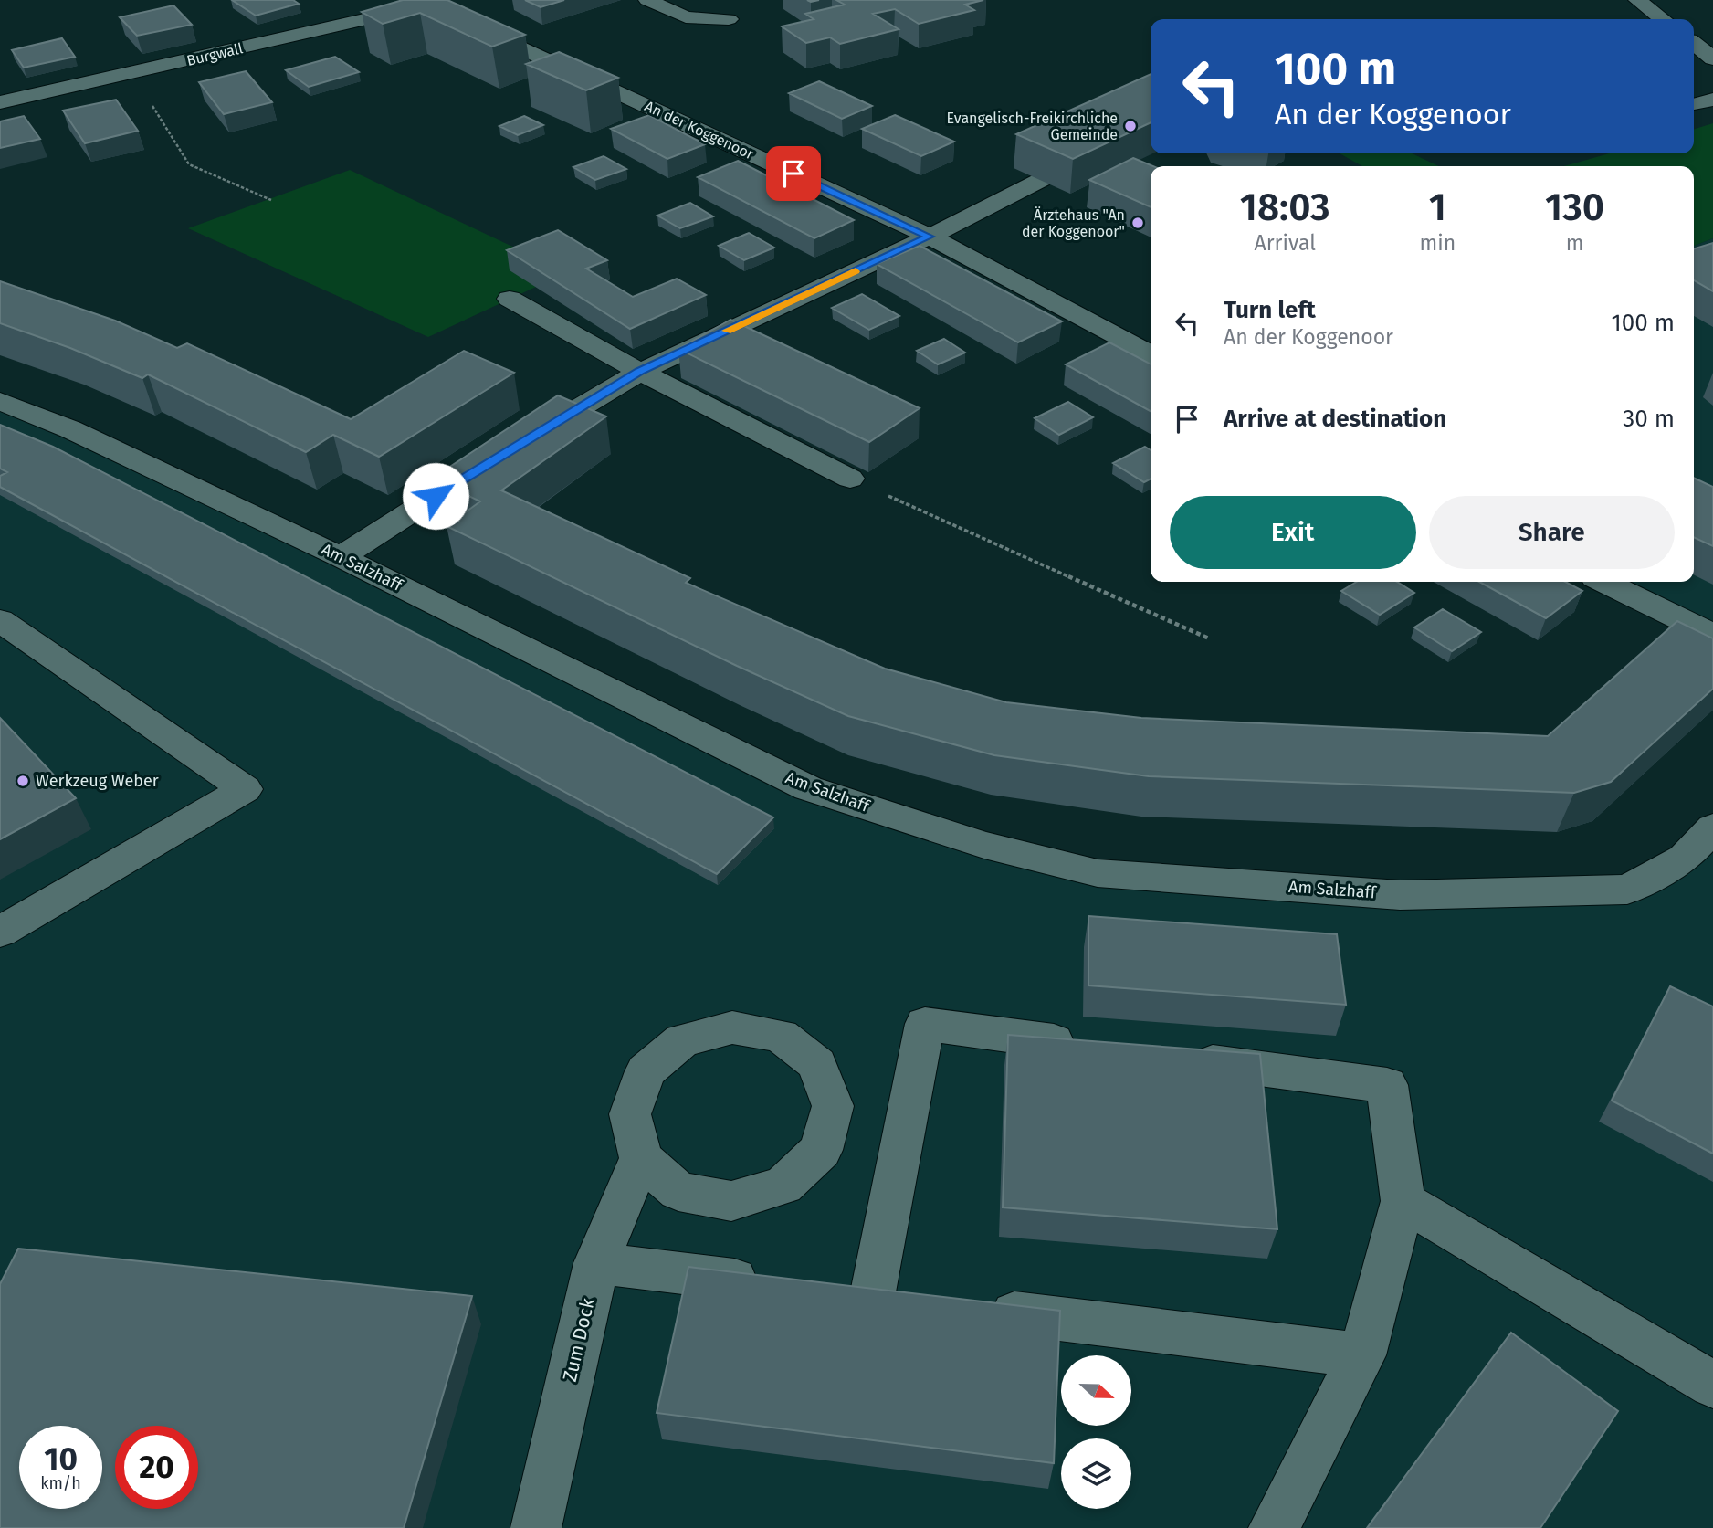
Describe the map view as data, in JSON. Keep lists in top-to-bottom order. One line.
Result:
{"streets":{"street":["Burgwall","An der Koggenoor","Am Salzhaff","Zum Dock"]},"crossings":[["Burgwall","An der Koggenoor"]],"places":["Evangelisch-Freikirchliche Gemeinde","Ärztehaus \"An der Koggenoor\"","Werkzeug Weber"],"north":"right","page":{"turn":["100 m","An der Koggenoor"],"eta":["18:03","Arrival","1","min","130","m"],"list":[{"name":"Turn left","note":"An der Koggenoor","value":"100 m"},{"name":"Arrive at destination","value":"30 m"}],"buttons":["Exit","Share"],"speed":"10 km/h","limit":"20"}}
